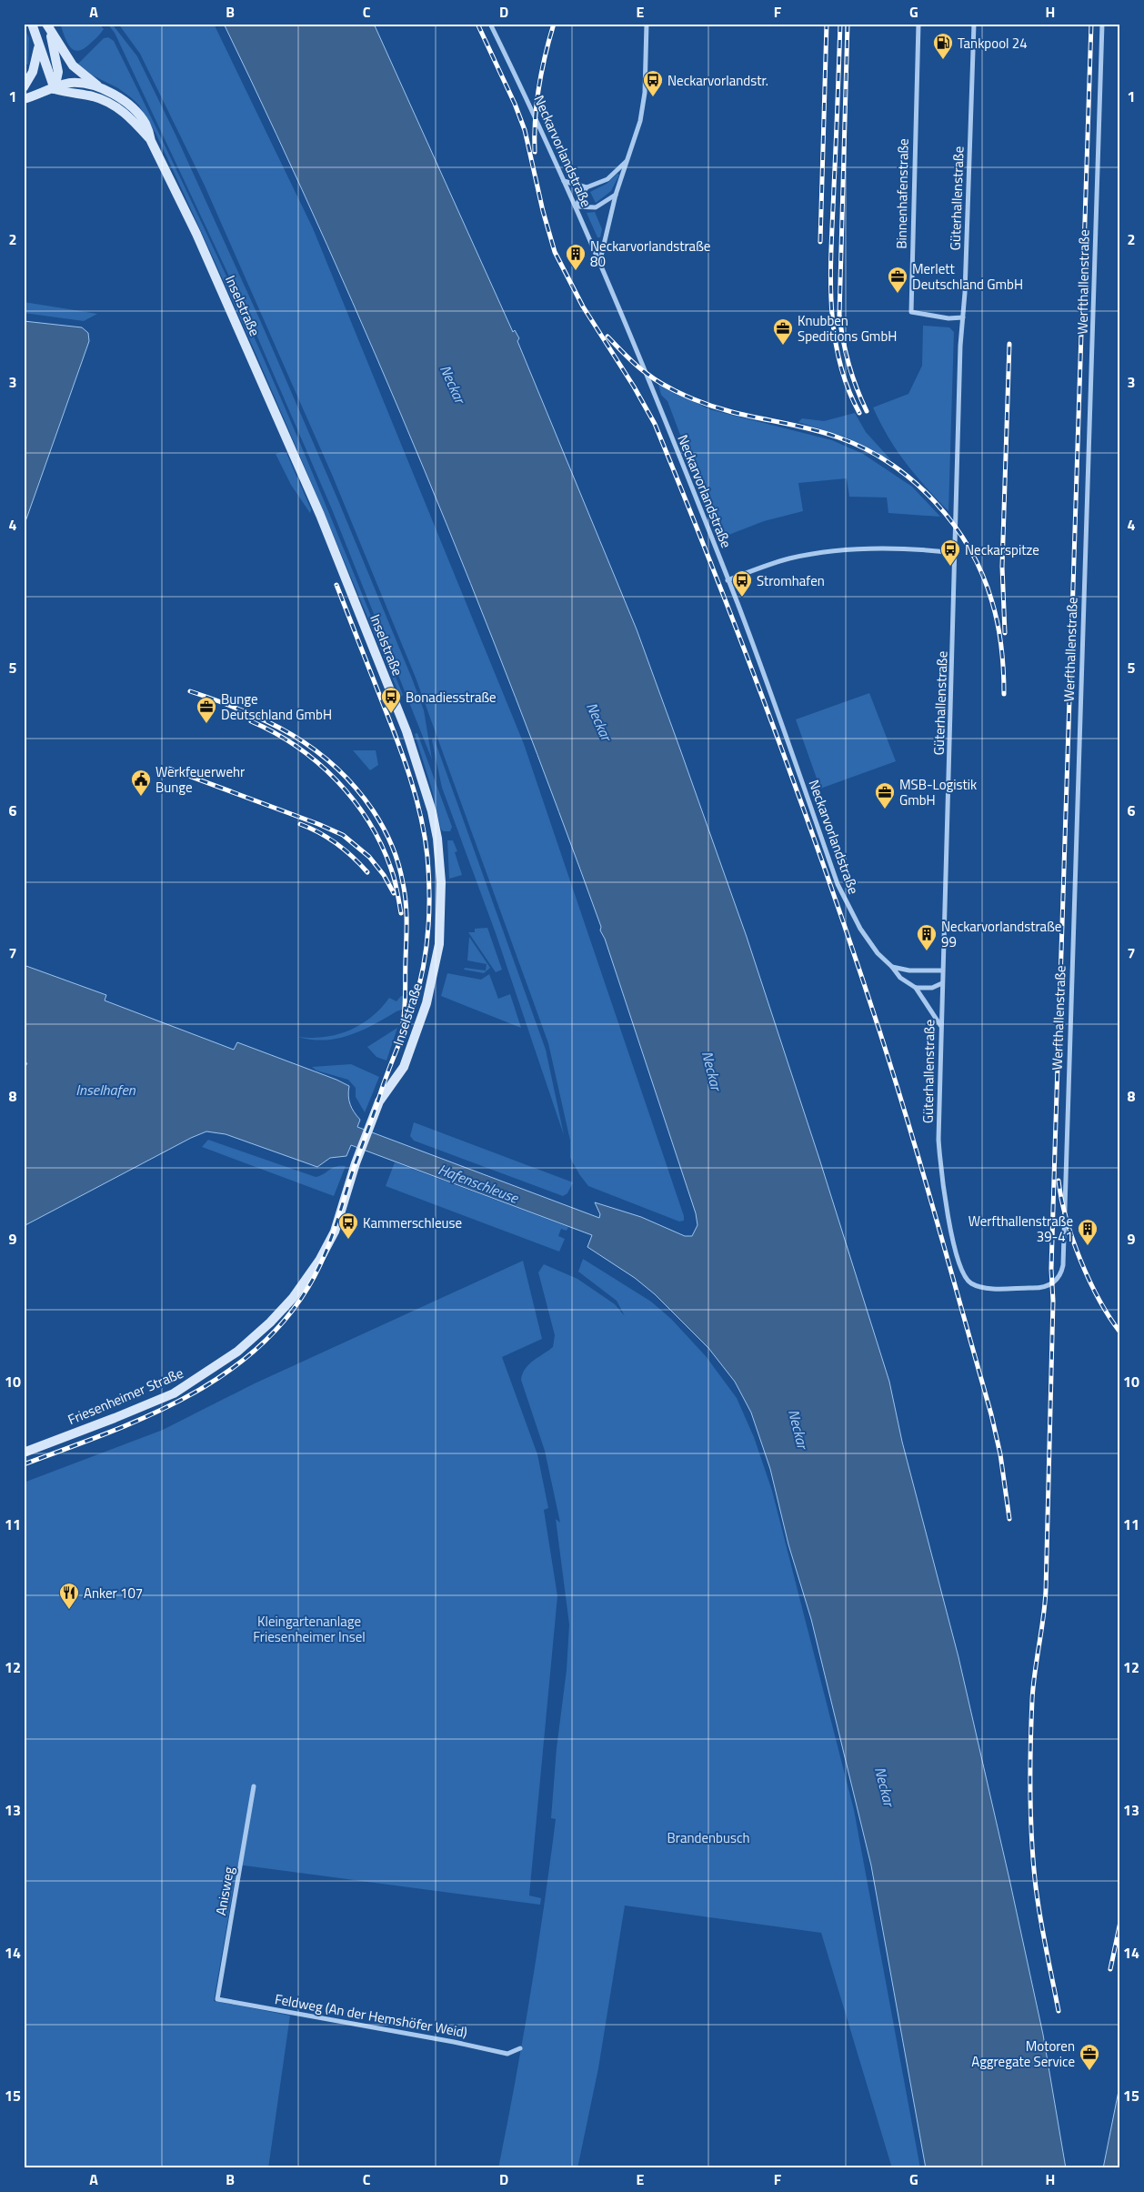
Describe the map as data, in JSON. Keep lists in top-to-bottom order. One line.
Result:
{"streets":{"street":["Neckarvorlandstraße","Binnenhafenstraße","Güterhallenstraße","Werfthallenstraße","Inselstraße","Friesenheimer Straße","Anisweg","Feldweg (An der Hemshöfer Weid)"]},"crossings":[["Neckarvorlandstraße","Güterhallenstraße"],["Binnenhafenstraße","Güterhallenstraße"],["Güterhallenstraße","Werfthallenstraße"],["Inselstraße","Friesenheimer Straße"],["Anisweg","Feldweg (An der Hemshöfer Weid)"]],"water":["Neckar","Inselhafen","Hafenschleuse"],"parks":["Kleingartenanlage Friesenheimer Insel","Brandenbusch"],"places":{"fuel station":["Tankpool 24"],"bus stop":["Neckarvorlandstr.","Neckarspitze","Stromhafen","Bonadiesstraße","Kammerschleuse"],"building":["Neckarvorlandstraße 80","Neckarvorlandstraße 99","Werfthallenstraße 39-41"],"office":["Merlett Deutschland GmbH","Knubben Speditions GmbH","Bunge Deutschland GmbH","MSB-Logistik GmbH","Motoren Aggregate Service"],"public building":["Werkfeuerwehr Bunge"],"restaurant":["Anker 107"]},"grid":{"columns":["A","B","C","D","E","F","G","H"],"rows":["1","2","3","4","5","6","7","8","9","10","11","12","13","14","15"]}}
